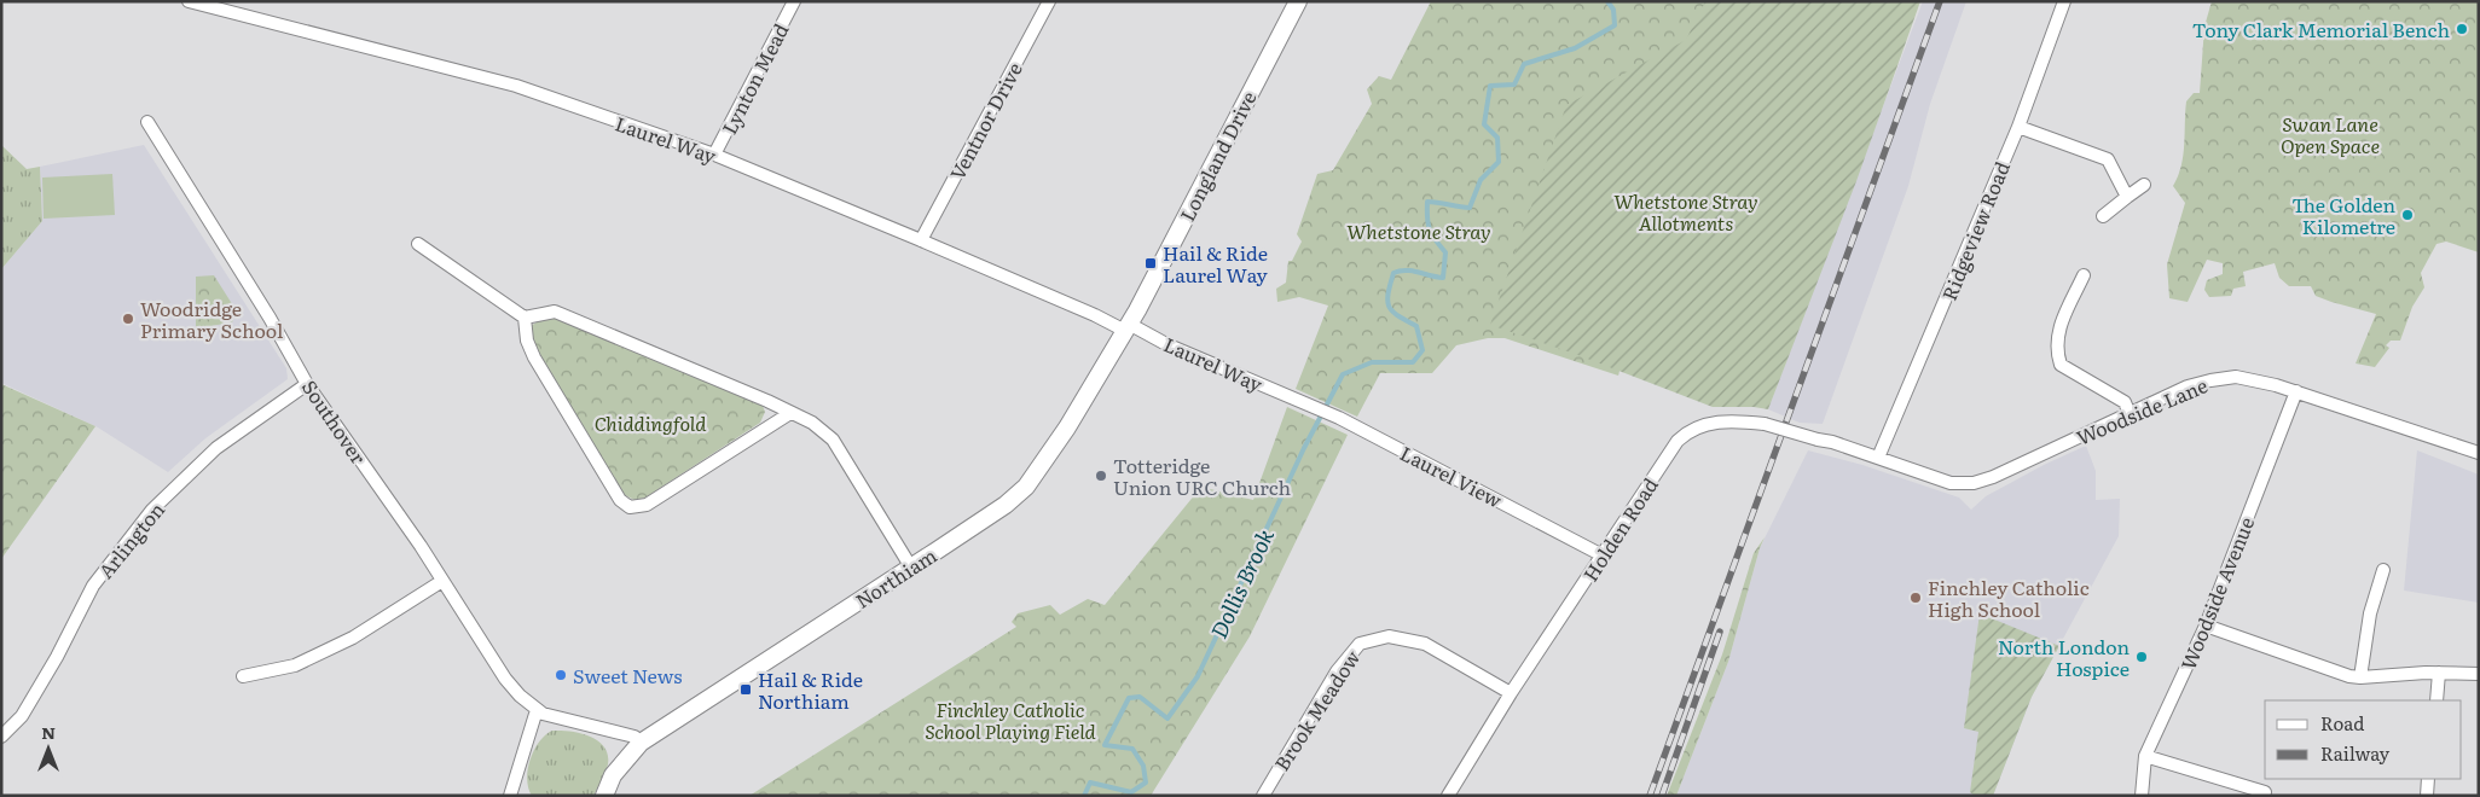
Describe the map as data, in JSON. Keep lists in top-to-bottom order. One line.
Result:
{"streets":{"street":["Lynton Mead","Ventnor Drive","Laurel Way","Longland Drive","Ridgeview Road","Woodside Lane","Southover","Laurel View","Holden Road","Arlington","Northiam","Woodside Avenue","Brook Meadow"]},"crossings":[["Lynton Mead","Laurel Way"],["Ventnor Drive","Laurel Way"],["Laurel Way","Longland Drive"],["Laurel Way","Laurel View"],["Laurel Way","Northiam"],["Longland Drive","Northiam"],["Ridgeview Road","Woodside Lane"],["Ridgeview Road","Holden Road"],["Woodside Lane","Holden Road"],["Woodside Lane","Woodside Avenue"],["Southover","Arlington"],["Southover","Northiam"],["Laurel View","Holden Road"],["Holden Road","Brook Meadow"]],"water":["Dollis Brook"],"parks":["Swan Lane Open Space","Whetstone Stray Allotments","Whetstone Stray","Chiddingfold","Finchley Catholic School Playing Field"],"places":{"other":["Tony Clark Memorial Bench","The Golden Kilometre","Woodridge Primary School","Totteridge Union URC Church","Finchley Catholic High School","North London Hospice","Sweet News"],"transit":["Hail & Ride Laurel Way","Hail & Ride Northiam"]},"legend":["Road","Railway"],"north":"top"}
